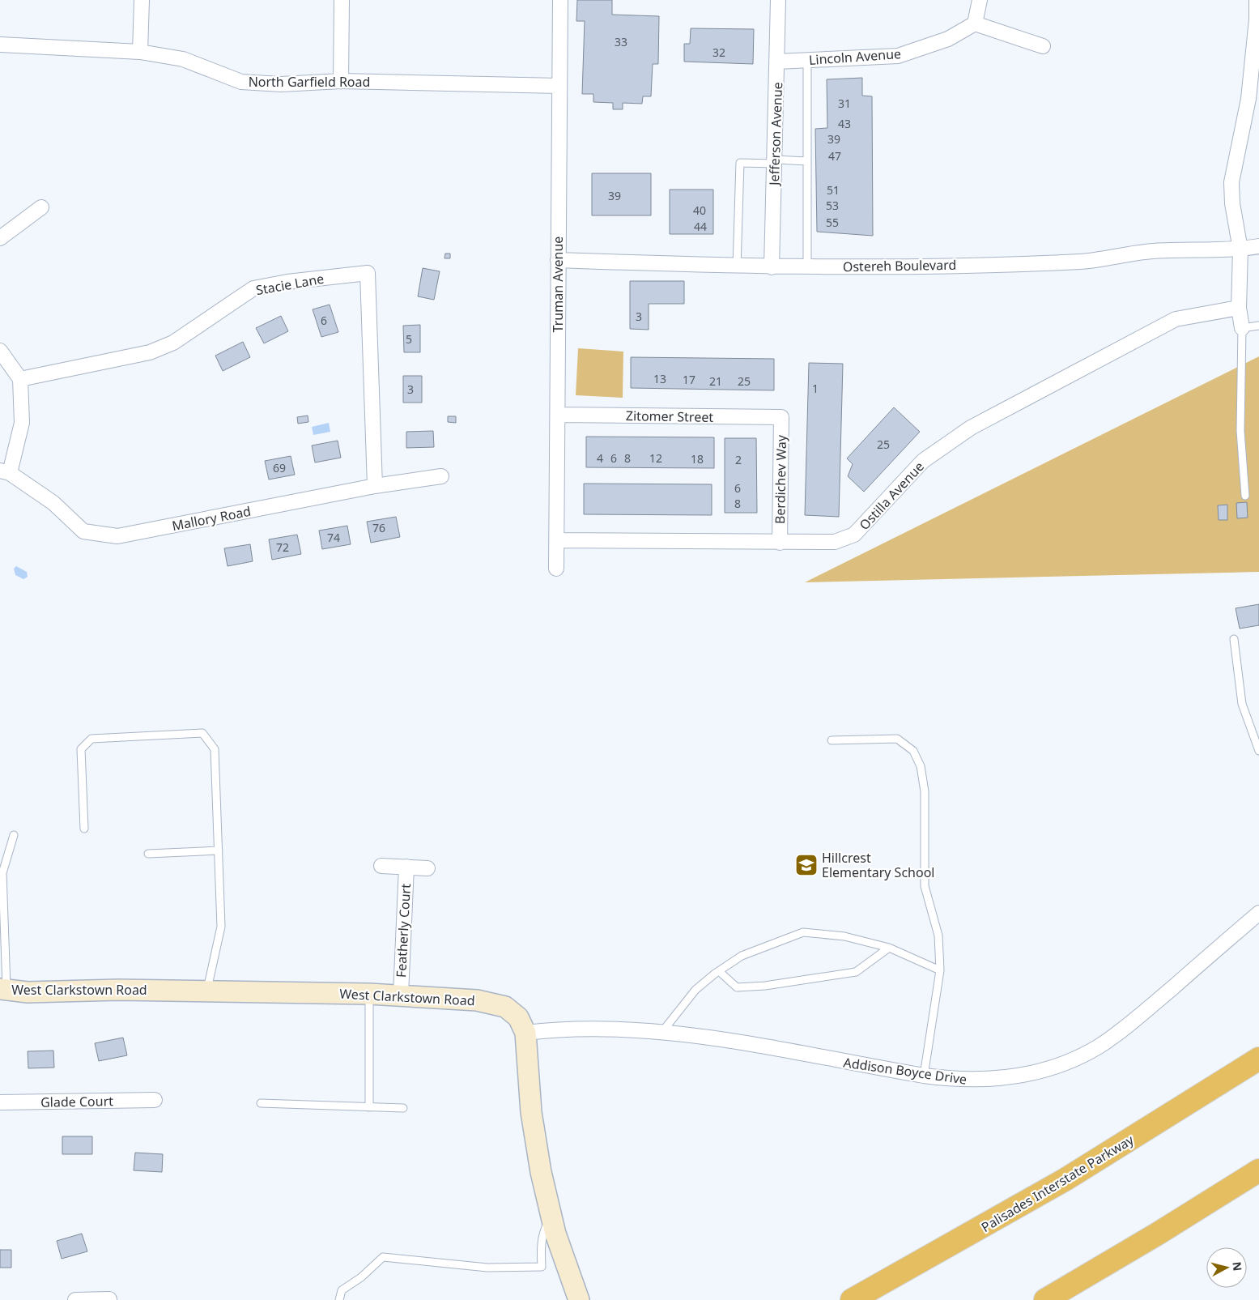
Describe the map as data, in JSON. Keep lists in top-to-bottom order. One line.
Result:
{"streets":{"highway":["Palisades Interstate Parkway"],"street":["Lincoln Avenue","North Garfield Road","Jefferson Avenue","Ostereh Boulevard","Stacie Lane","Truman Avenue","Zitomer Street","Berdichev Way","Ostilla Avenue","Mallory Road","Featherly Court","West Clarkstown Road","Addison Boyce Drive","Glade Court"]},"crossings":[["Lincoln Avenue","Jefferson Avenue"],["North Garfield Road","Truman Avenue"],["Jefferson Avenue","Ostereh Boulevard"],["Ostereh Boulevard","Truman Avenue"],["Stacie Lane","Mallory Road"],["Truman Avenue","Zitomer Street"],["Truman Avenue","Ostilla Avenue"],["Zitomer Street","Berdichev Way"],["Berdichev Way","Ostilla Avenue"],["Featherly Court","West Clarkstown Road"],["West Clarkstown Road","Addison Boyce Drive"]],"places":{"school or university":["Hillcrest Elementary School"]},"house_numbers":["33","32","31","43","39","47","51","39","53","40","55","44","3","6","5","13","17","21","25","1","3","25","4","6","8","12","18","2","69","6","8","76","74","72"],"north":"right"}
